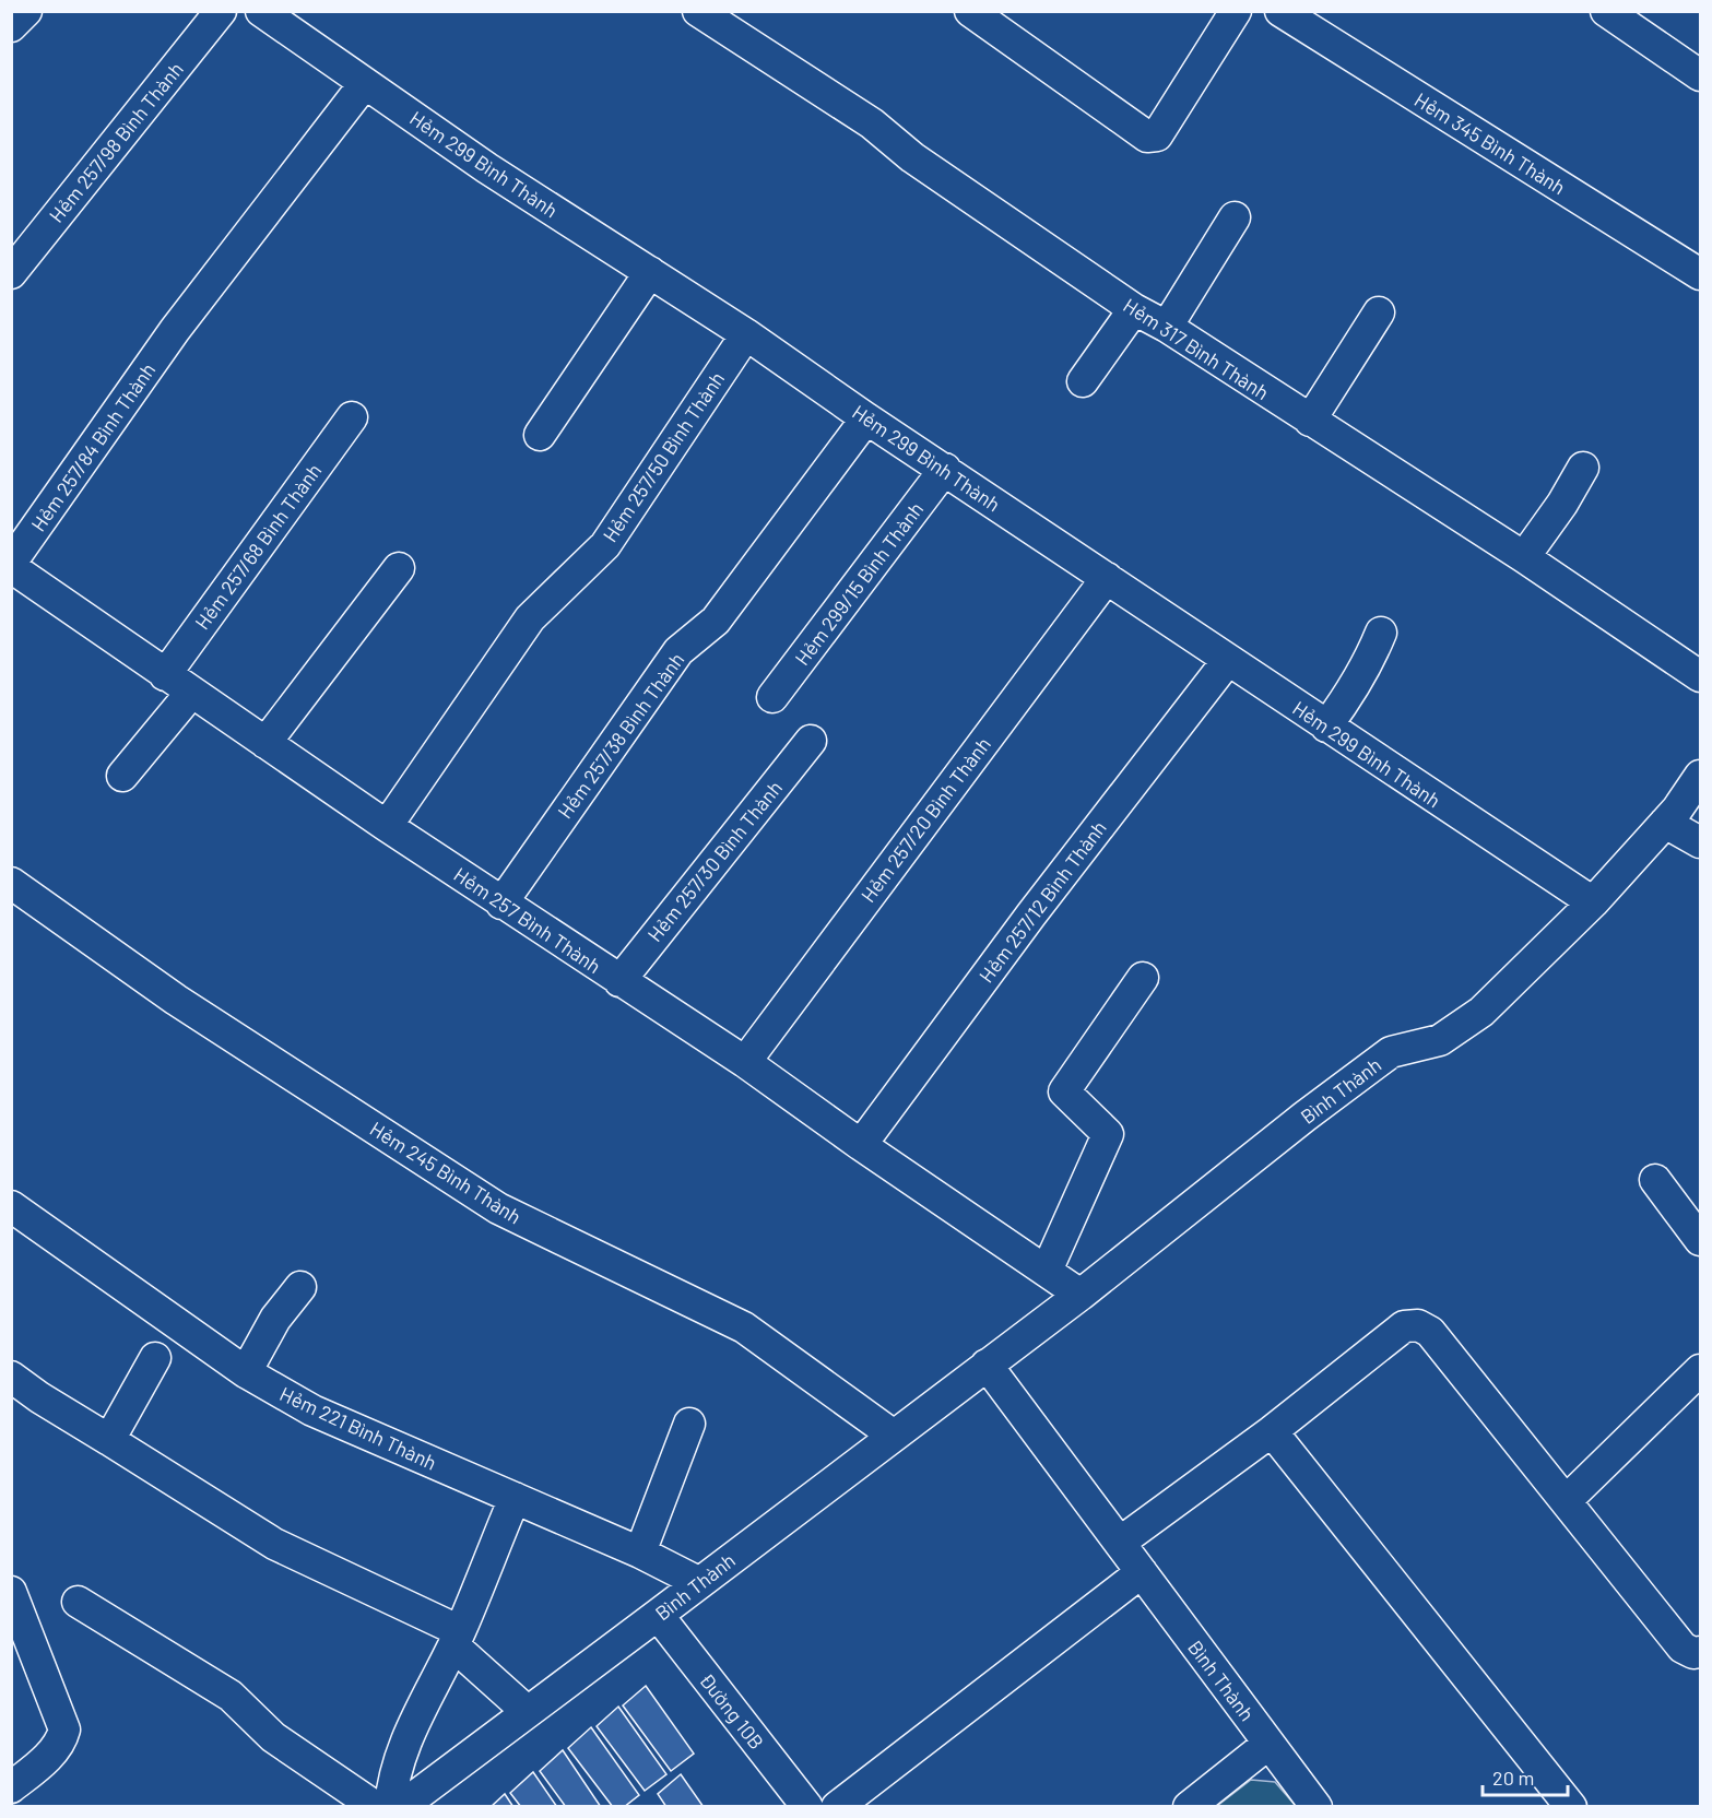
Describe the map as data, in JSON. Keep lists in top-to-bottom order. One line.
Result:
{"streets":{"street":["Hẻm 257/98 Bình Thành","Hẻm 345 Bình Thành","Hẻm 299 Bình Thành","Hẻm 317 Bình Thành","Hẻm 257/84 Bình Thành","Hẻm 257/50 Bình Thành","Hẻm 257/68 Bình Thành","Hẻm 299/15 Bình Thành","Hẻm 257/38 Bình Thành","Hẻm 257/20 Bình Thành","Hẻm 257/30 Bình Thành","Hẻm 257/12 Bình Thành","Hẻm 257 Bình Thành","Bình Thành","Hẻm 245 Bình Thành","Hẻm 221 Bình Thành","Đường 10B"]},"crossings":[["Hẻm 299 Bình Thành","Hẻm 257/84 Bình Thành"],["Hẻm 299 Bình Thành","Hẻm 257/50 Bình Thành"],["Hẻm 299 Bình Thành","Hẻm 299/15 Bình Thành"],["Hẻm 299 Bình Thành","Hẻm 257/38 Bình Thành"],["Hẻm 299 Bình Thành","Hẻm 257/20 Bình Thành"],["Hẻm 299 Bình Thành","Hẻm 257/12 Bình Thành"],["Hẻm 299 Bình Thành","Bình Thành"],["Hẻm 257/84 Bình Thành","Hẻm 257 Bình Thành"],["Hẻm 257/50 Bình Thành","Hẻm 257 Bình Thành"],["Hẻm 257/68 Bình Thành","Hẻm 257 Bình Thành"],["Hẻm 257/38 Bình Thành","Hẻm 257 Bình Thành"],["Hẻm 257/20 Bình Thành","Hẻm 257 Bình Thành"],["Hẻm 257/30 Bình Thành","Hẻm 257 Bình Thành"],["Hẻm 257/12 Bình Thành","Hẻm 257 Bình Thành"],["Hẻm 257 Bình Thành","Bình Thành"],["Bình Thành","Hẻm 245 Bình Thành"],["Bình Thành","Hẻm 221 Bình Thành"],["Bình Thành","Đường 10B"]],"scale_bar":"20 m"}
